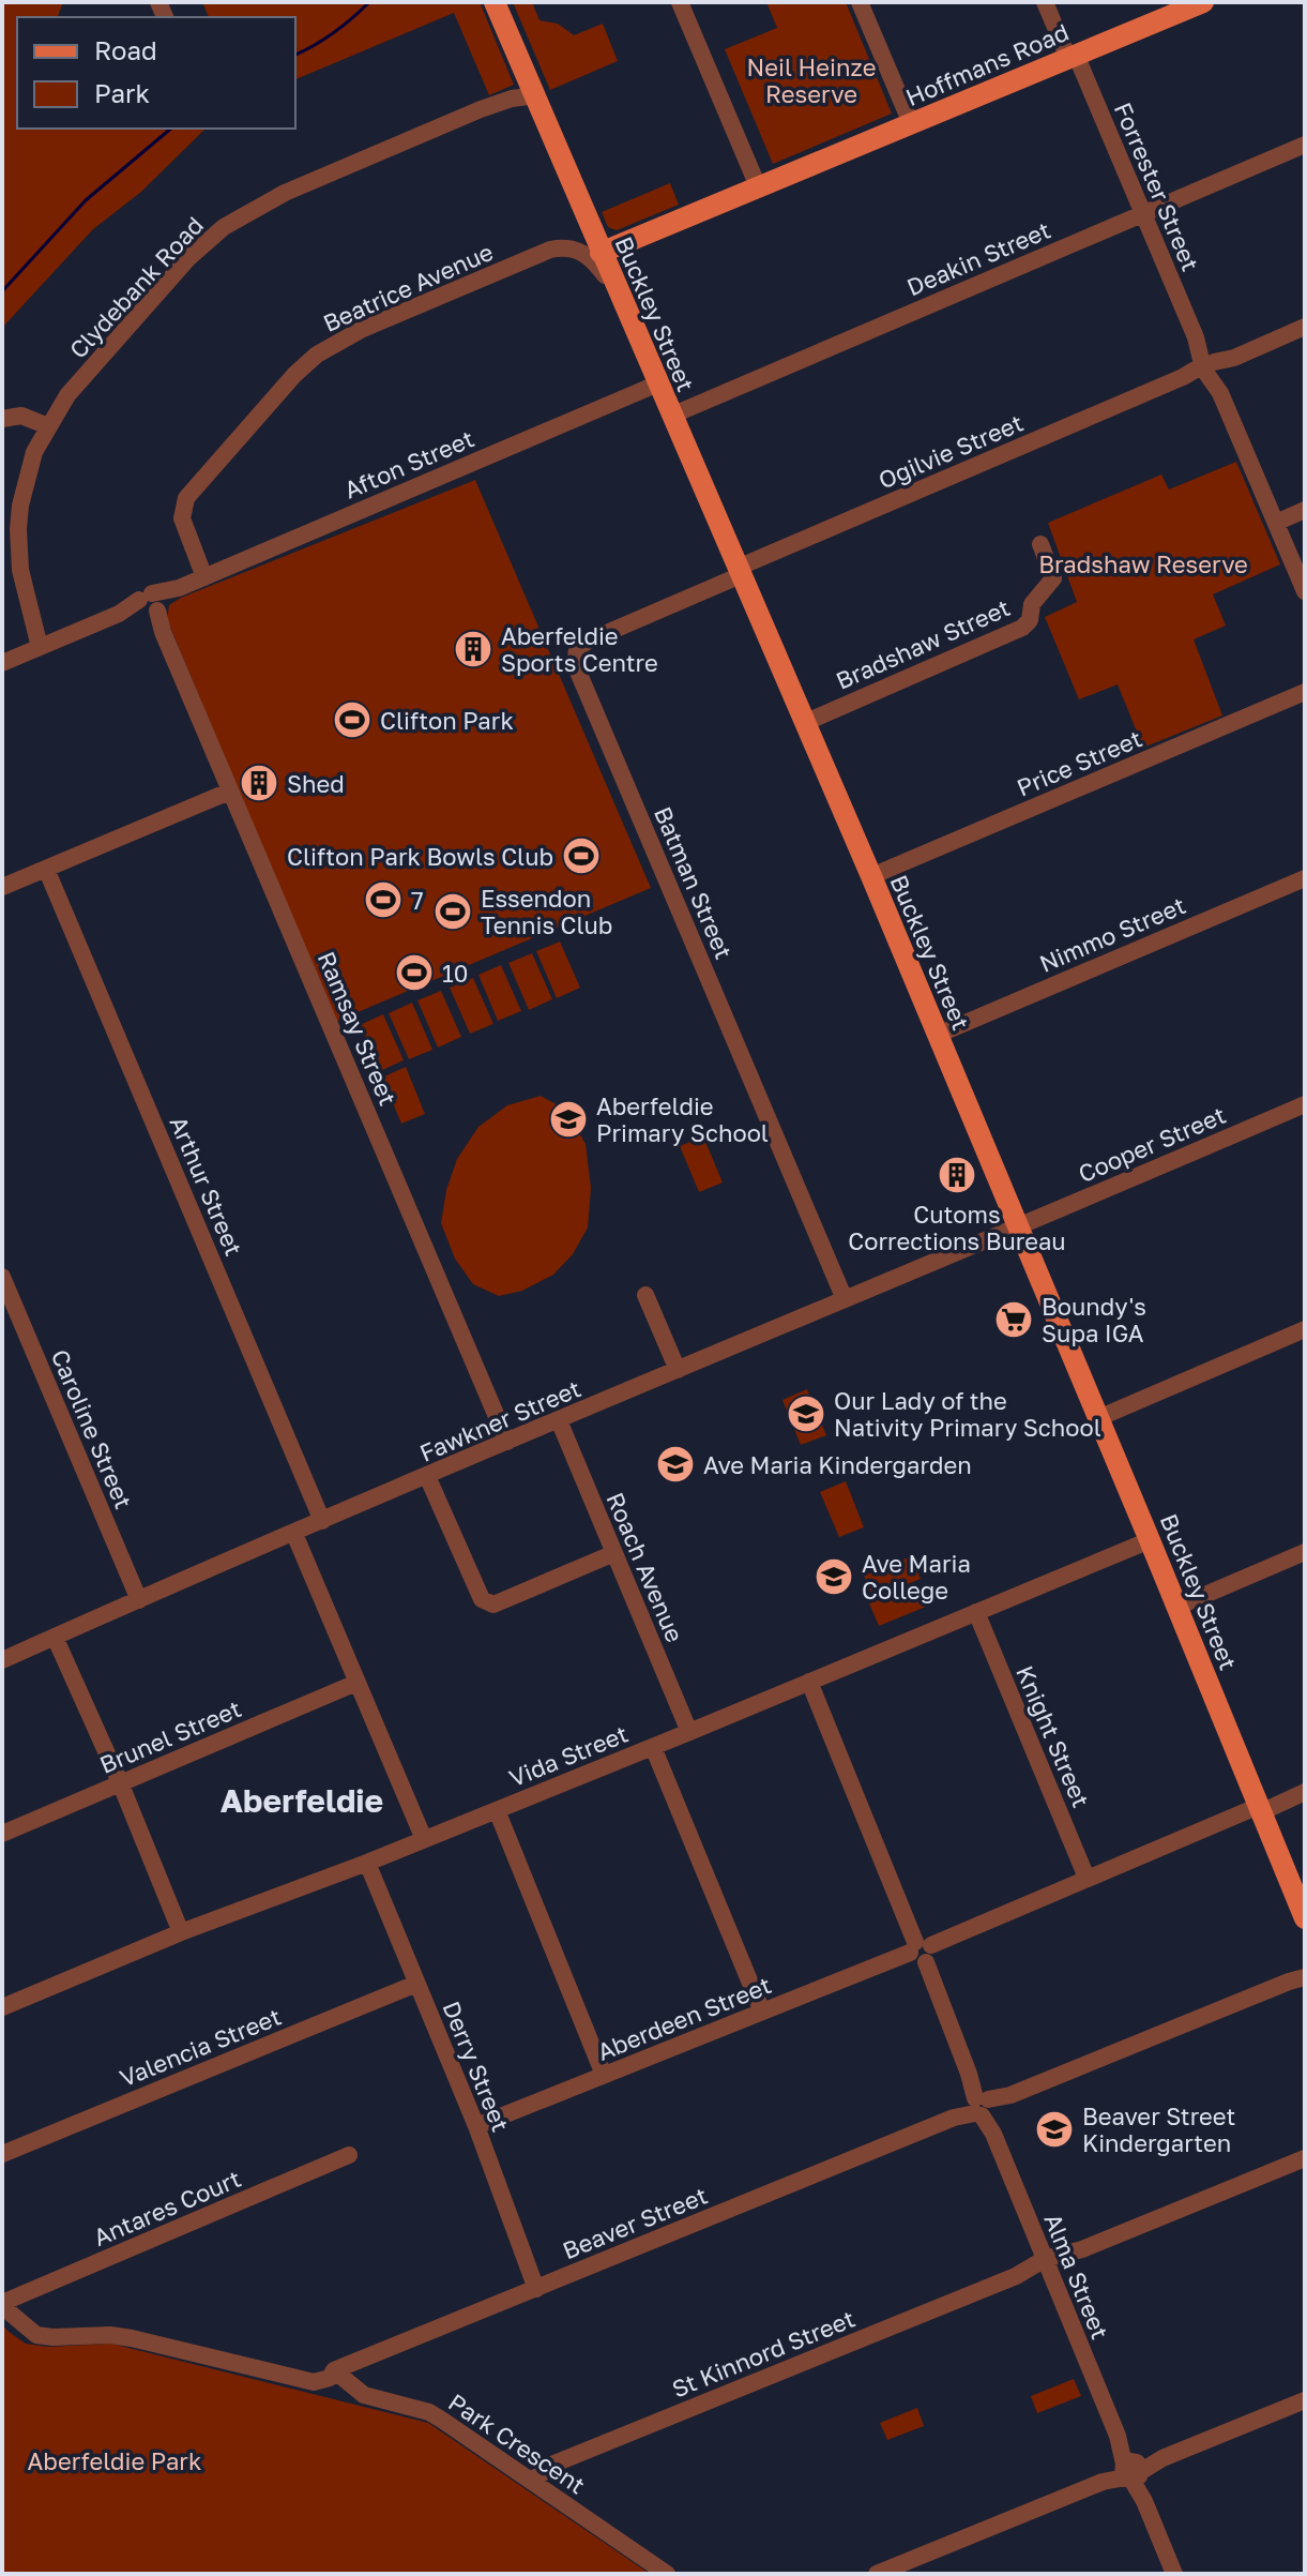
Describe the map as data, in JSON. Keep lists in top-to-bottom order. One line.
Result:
{"streets":{"main road":["Hoffmans Road","Buckley Street"],"street":["Forrester Street","Deakin Street","Clydebank Road","Beatrice Avenue","Ogilvie Street","Afton Street","Bradshaw Street","Price Street","Batman Street","Nimmo Street","Ramsay Street","Cooper Street","Arthur Street","Fawkner Street","Caroline Street","Roach Avenue","Brunel Street","Knight Street","Vida Street","Aberdeen Street","Valencia Street","Derry Street","Antares Court","Beaver Street","Alma Street","St Kinnord Street","Park Crescent"]},"crossings":[["Hoffmans Road","Forrester Street"],["Hoffmans Road","Buckley Street"],["Forrester Street","Deakin Street"],["Forrester Street","Ogilvie Street"],["Deakin Street","Buckley Street"],["Clydebank Road","Buckley Street"],["Beatrice Avenue","Buckley Street"],["Beatrice Avenue","Afton Street"],["Buckley Street","Ogilvie Street"],["Buckley Street","Afton Street"],["Buckley Street","Bradshaw Street"],["Buckley Street","Price Street"],["Buckley Street","Batman Street"],["Buckley Street","Nimmo Street"],["Buckley Street","Cooper Street"],["Buckley Street","Fawkner Street"],["Buckley Street","Vida Street"],["Buckley Street","Aberdeen Street"],["Ogilvie Street","Batman Street"],["Afton Street","Ramsay Street"],["Batman Street","Fawkner Street"],["Ramsay Street","Fawkner Street"],["Cooper Street","Fawkner Street"],["Arthur Street","Fawkner Street"],["Fawkner Street","Caroline Street"],["Fawkner Street","Roach Avenue"],["Roach Avenue","Vida Street"],["Knight Street","Vida Street"],["Knight Street","Aberdeen Street"],["Vida Street","Derry Street"],["Vida Street","Alma Street"],["Aberdeen Street","Derry Street"],["Aberdeen Street","Alma Street"],["Valencia Street","Derry Street"],["Derry Street","Beaver Street"],["Beaver Street","Alma Street"],["Beaver Street","Park Crescent"],["Alma Street","St Kinnord Street"],["St Kinnord Street","Park Crescent"]],"districts":["Aberfeldie"],"parks":["Neil Heinze Reserve","Bradshaw Reserve","Aberfeldie Park"],"places":{"building":["Aberfeldie Sports Centre","Shed","Cutoms Corrections Bureau"],"sports":["Clifton Park","Clifton Park Bowls Club","7","Essendon Tennis Club","10"],"school or university":["Aberfeldie Primary School","Our Lady of the Nativity Primary School","Ave Maria Kindergarden","Ave Maria College","Beaver Street Kindergarten"],"supermarket":["Boundy's Supa IGA"]},"legend":["Road","Park"]}
